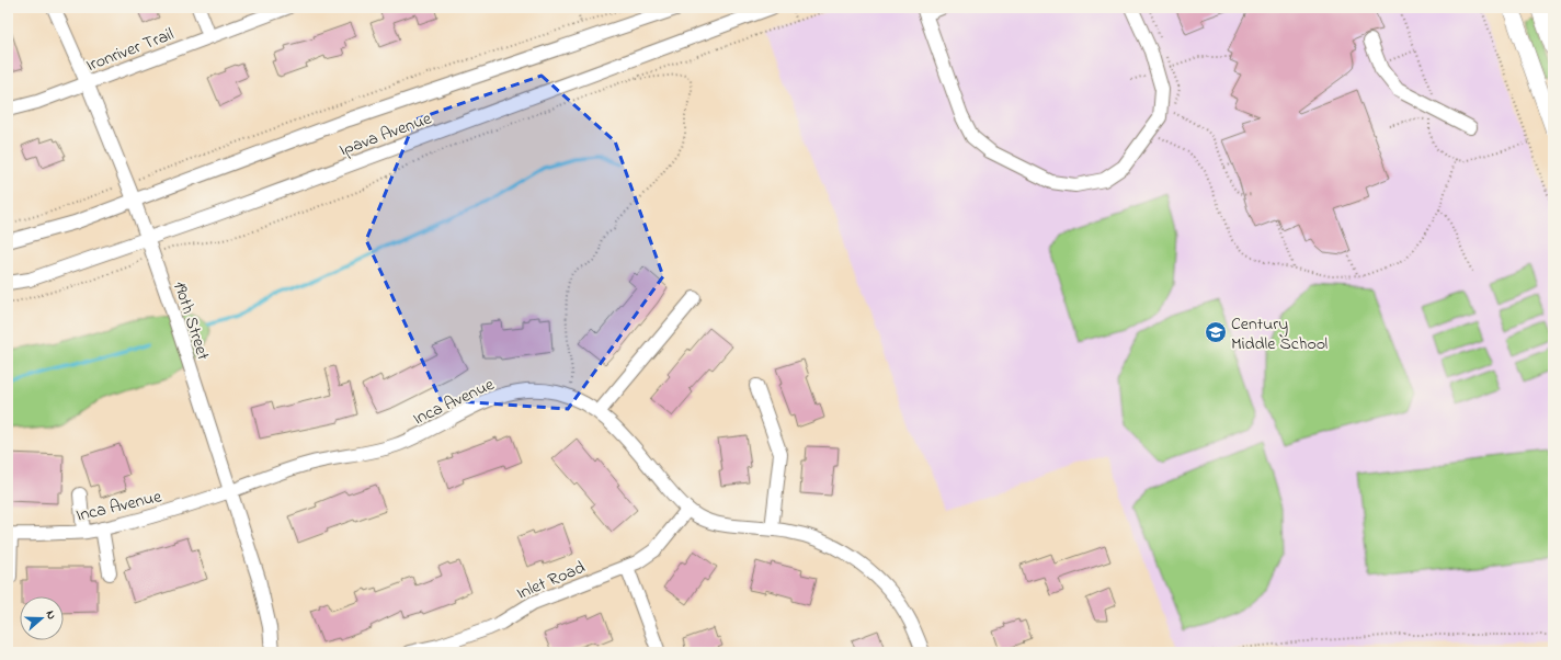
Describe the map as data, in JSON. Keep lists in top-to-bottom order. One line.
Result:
{"streets":{"street":["Ironriver Trail","Ipava Avenue","190th Street","Inca Avenue","Inlet Road"]},"crossings":[["Ironriver Trail","190th Street"],["Ipava Avenue","190th Street"],["190th Street","Inca Avenue"],["Inca Avenue","Inlet Road"]],"places":{"school or university":["Century Middle School"]},"north":"right"}
